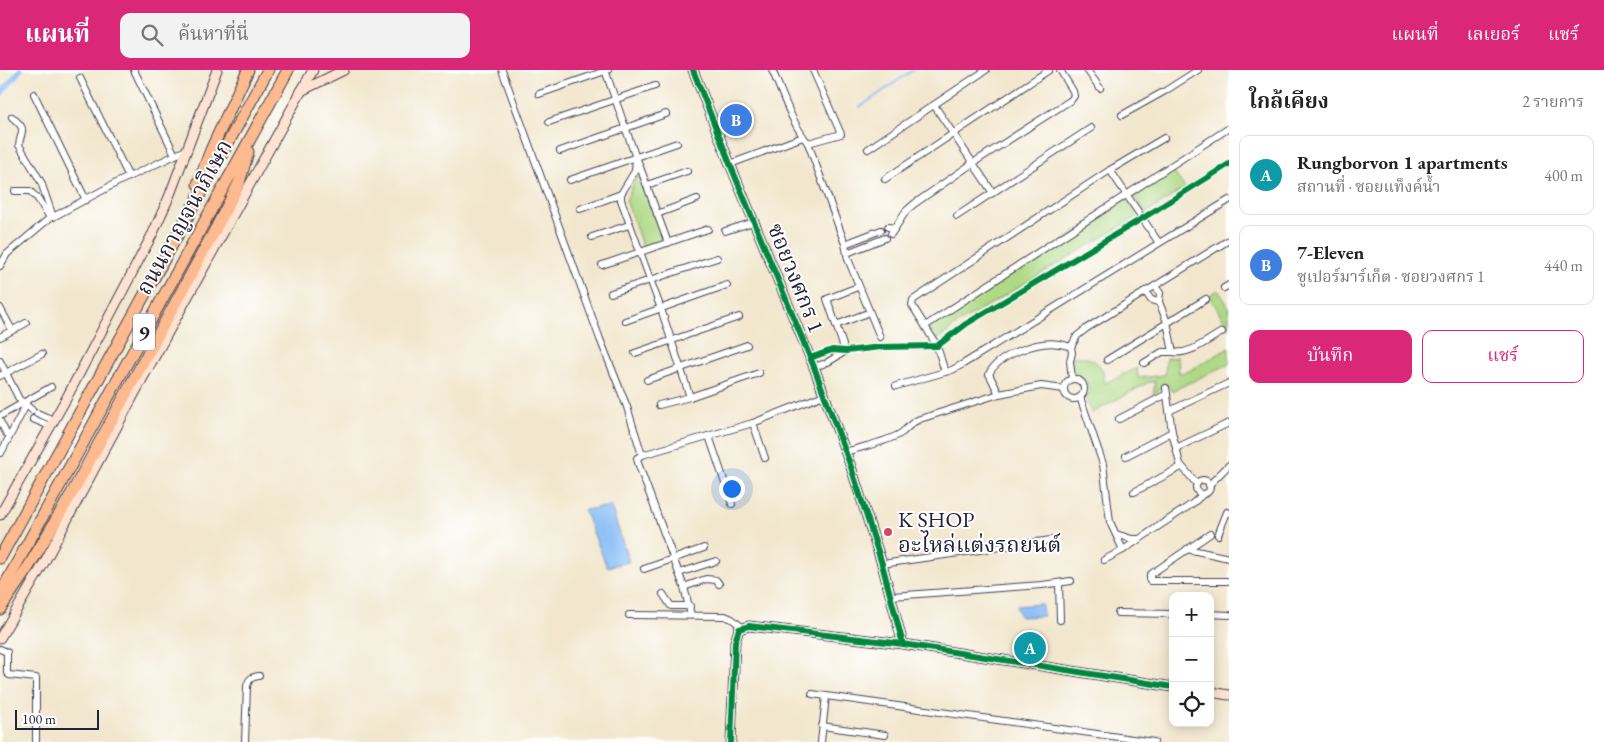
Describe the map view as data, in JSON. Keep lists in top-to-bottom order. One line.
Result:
{"streets":{"highway":["ถนนกาญจนาภิเษก","9"],"street":["ซอยวงศกร 1"]},"places":["K SHOP อะไหล่แต่งรถยนต์"],"scale_bar":"100 m","page":{"header":"แผนที่","search":"ค้นหาที่นี่","nav":["แผนที่","เลเยอร์","แชร์"],"heading":["ใกล้เคียง","2 รายการ"],"pins":["B","A"],"list":[{"mark":"A","name":"Rungborvon 1 apartments","note":"สถานที่ · ซอยแท็งค์น้ำ","value":"400 m"},{"mark":"B","name":"7-Eleven","note":"ซูเปอร์มาร์เก็ต · ซอยวงศกร 1","value":"440 m"}],"buttons":["บันทึก","แชร์"],"map_buttons":["+","−"],"scale":"100 m"}}
